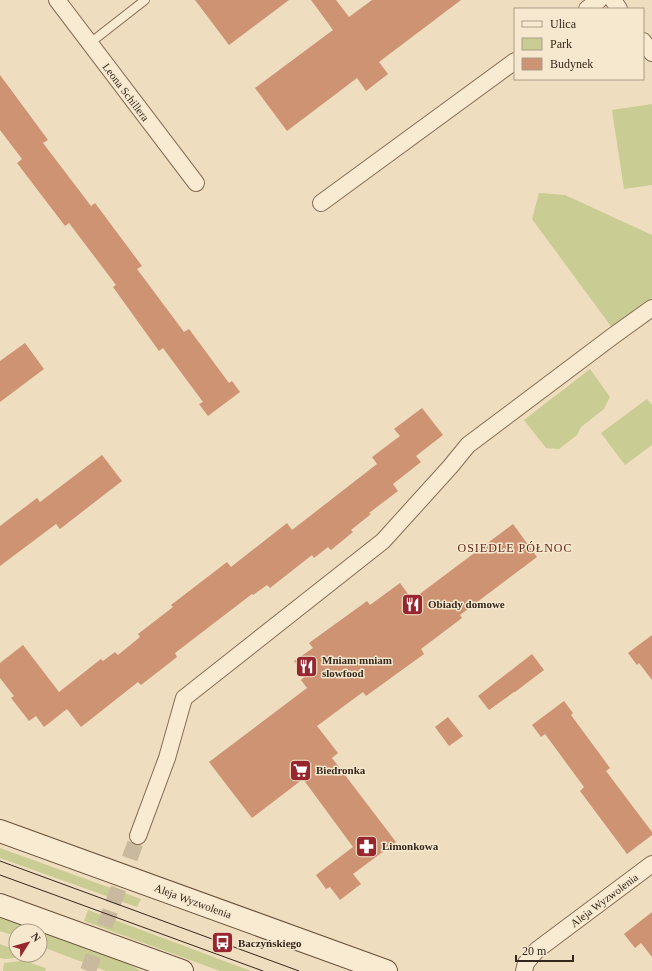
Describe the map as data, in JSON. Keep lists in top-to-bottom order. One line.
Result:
{"streets":{"main road":["Aleja Wyzwolenia"],"street":["Leona Schillera"]},"districts":["OSIEDLE PÓŁNOC"],"places":{"restaurant":["Obiady domowe","Mniam mniam slowfood"],"supermarket":["Biedronka"],"pharmacy":["Limonkowa"],"bus stop":["Baczyńskiego"]},"legend":["Ulica","Park","Budynek"],"scale_bar":"20 m","north":"top right"}
